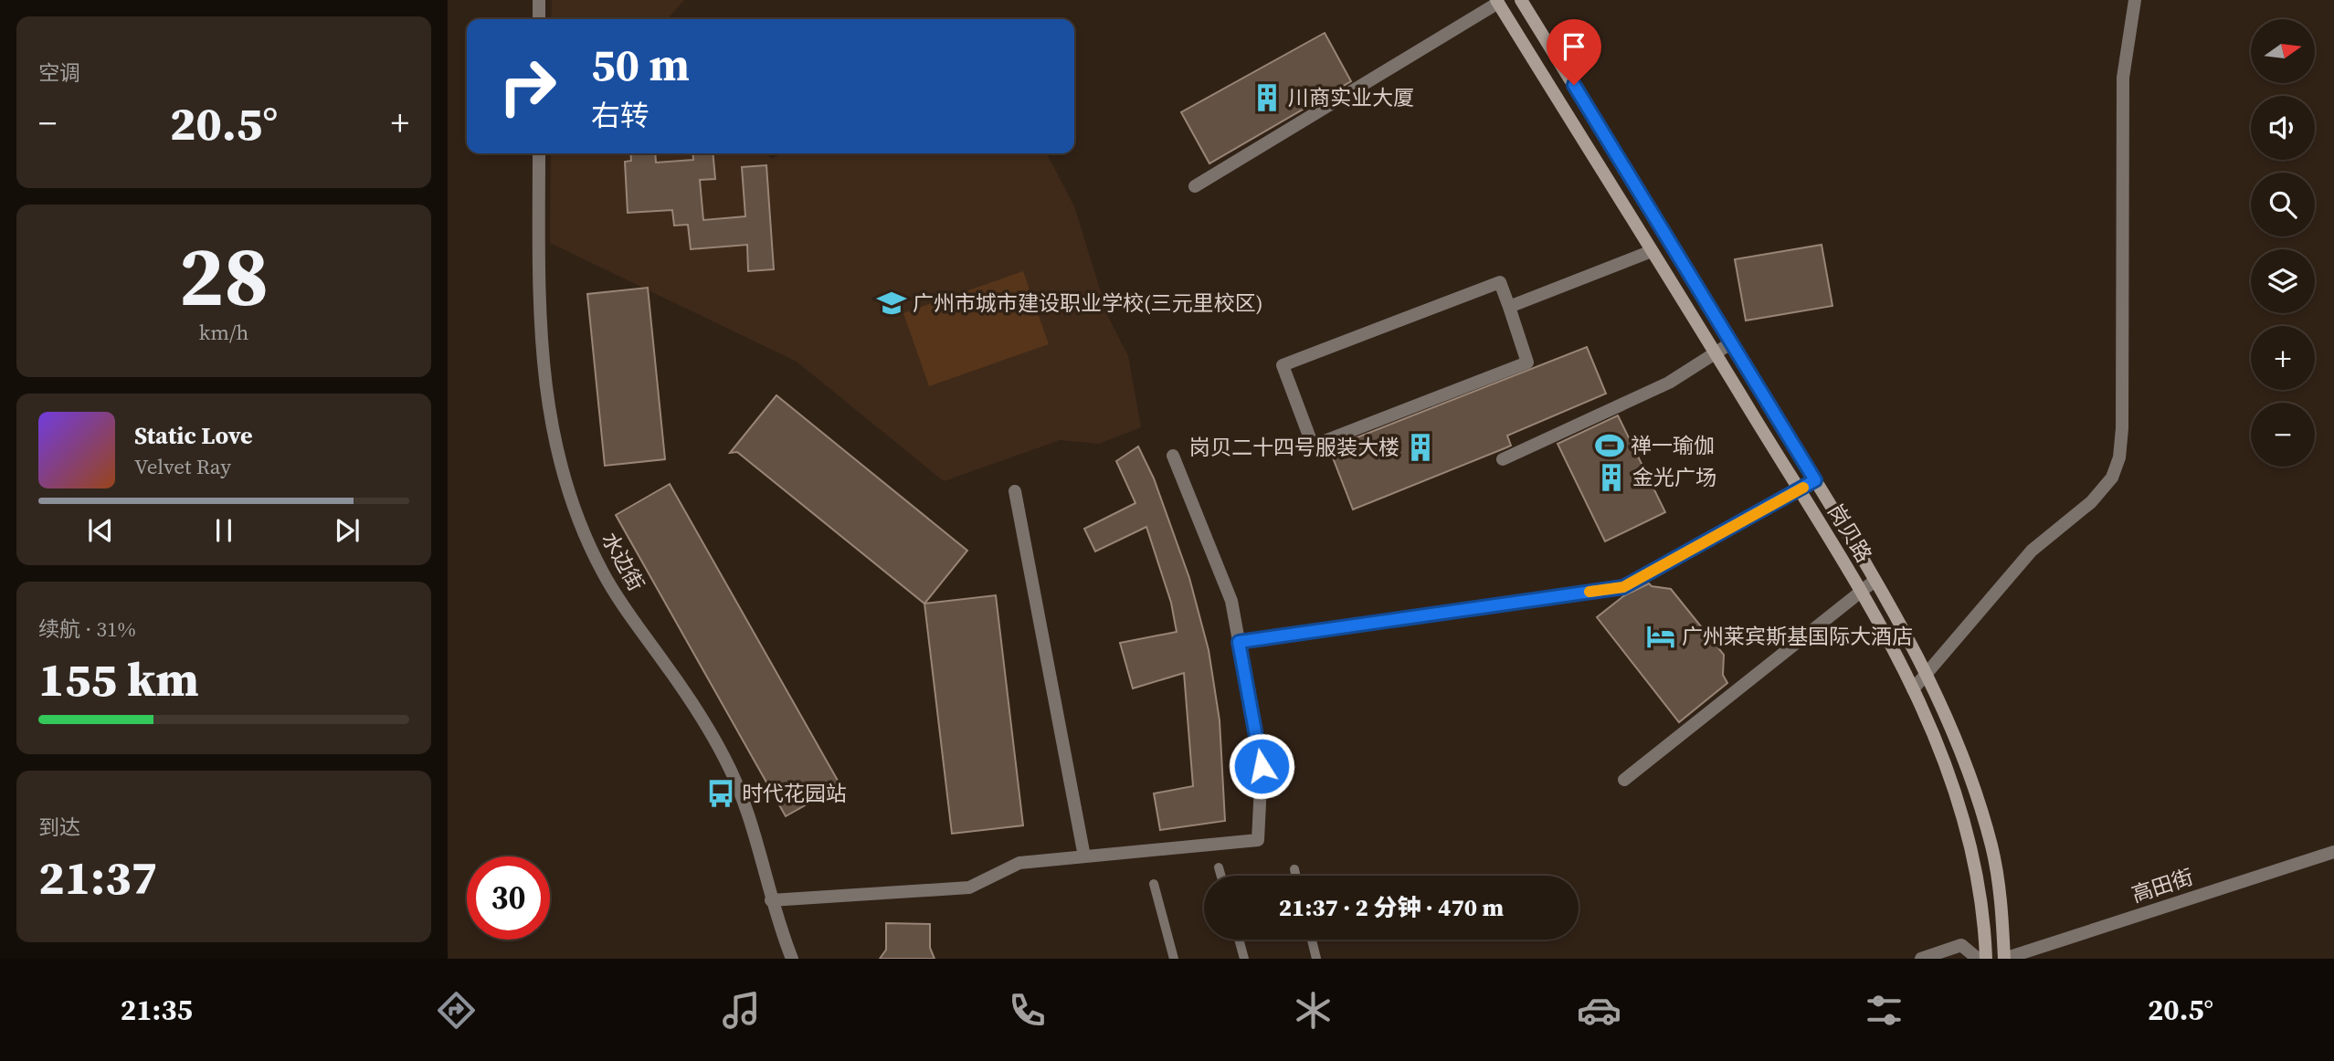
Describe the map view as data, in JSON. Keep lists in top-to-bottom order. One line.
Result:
{"streets":{"main road":["岗贝路"],"street":["水边街","高田街"]},"crossings":[["岗贝路","高田街"]],"places":{"building":["川商实业大厦","岗贝二十四号服装大楼","金光广场"],"school or university":["广州市城市建设职业学校(三元里校区)"],"sports":["禅一瑜伽"],"hotel":["广州莱宾斯基国际大酒店"],"bus stop":["时代花园站"]},"north":"right","page":{"tile":["空调",["28","km/h"],["续航 · 31%","155 km"],["到达","21:37"]],"map_buttons":["+","−"],"turn":["50 m","右转"],"heat":["−","20.5°","+"],"song":["Static Love","Velvet Ray"],"limit":"30","trip":"21:37 · 2 分钟 · 470 m","tabs":["21:35","20.5°"]}}
